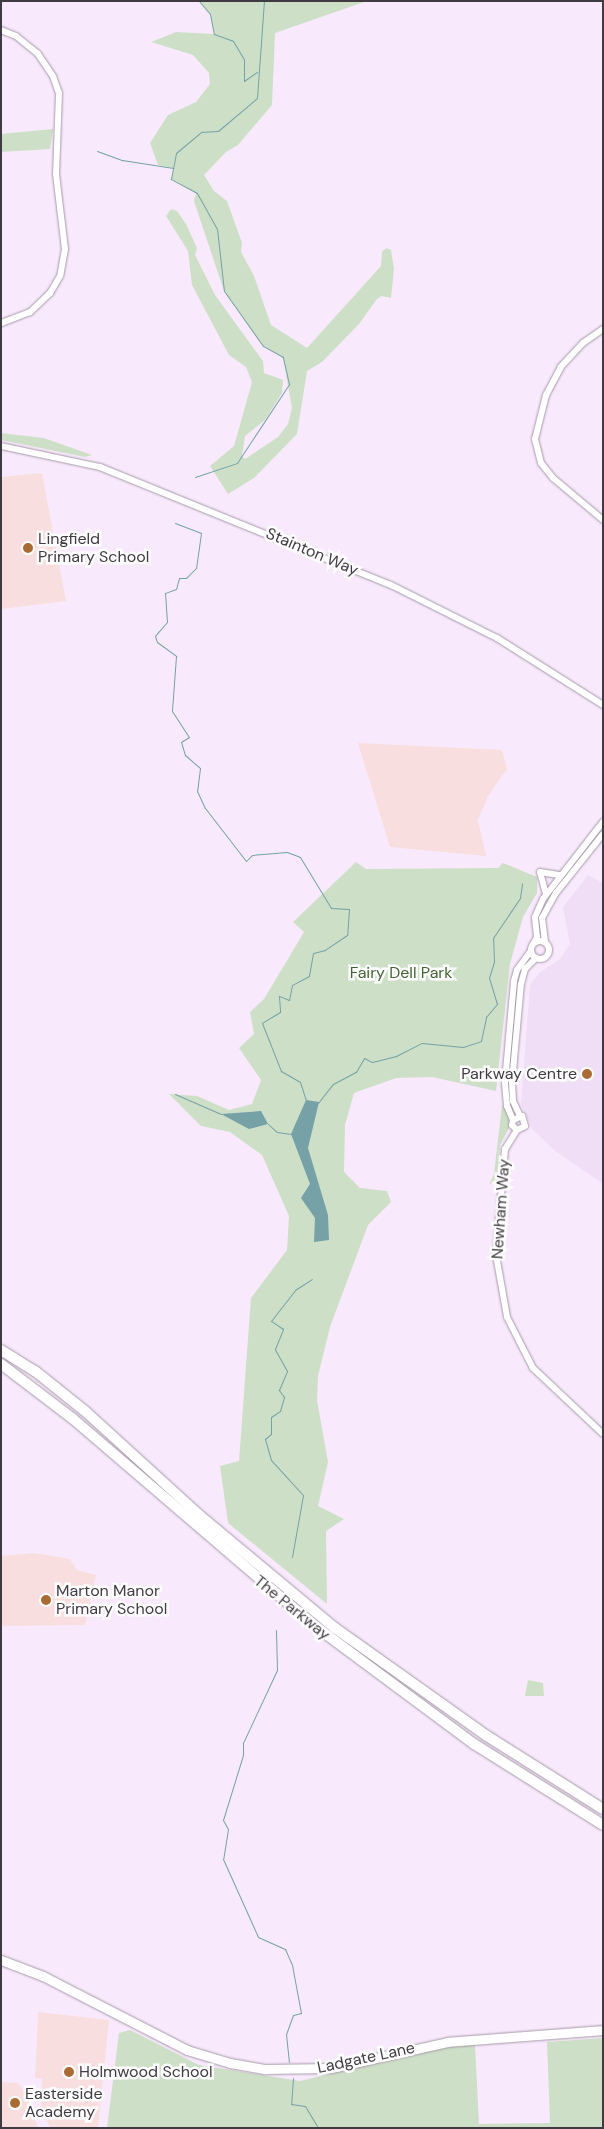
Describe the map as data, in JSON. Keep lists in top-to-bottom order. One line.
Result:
{"streets":{"highway":["The Parkway"],"main road":["Ladgate Lane"],"street":["Stainton Way","Newham Way"]},"parks":["Fairy Dell Park"],"places":["Lingfield Primary School","Parkway Centre","Marton Manor Primary School","Holmwood School","Easterside Academy"]}
